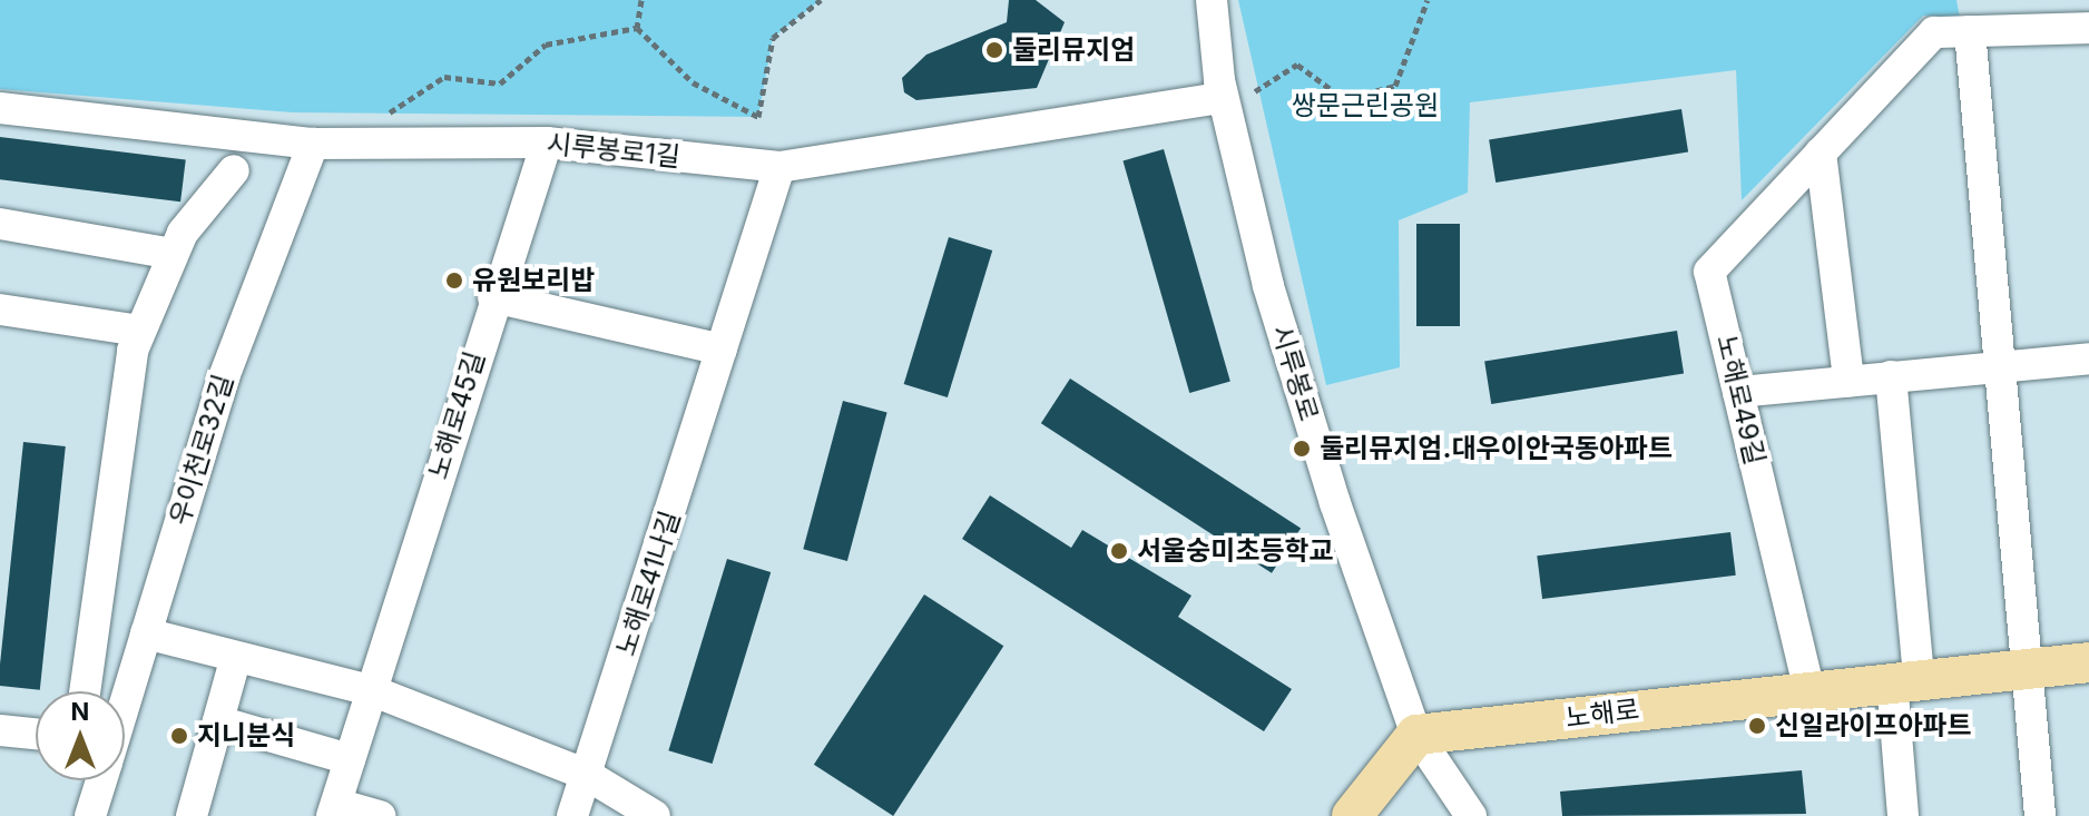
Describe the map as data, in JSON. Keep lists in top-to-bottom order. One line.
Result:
{"streets":{"main road":["노해로"],"street":["시루봉로1길","시루봉로","노해로49길","노해로45길","우이천로32길","노해로41나길"]},"crossings":[["시루봉로1길","시루봉로"],["시루봉로1길","노해로45길"],["시루봉로1길","우이천로32길"],["시루봉로1길","노해로41나길"],["시루봉로","노해로"],["노해로49길","노해로"]],"parks":["쌍문근린공원"],"places":["둘리뮤지엄","유원보리밥","둘리뮤지엄.대우이안국동아파트","서울숭미초등학교","신일라이프아파트","지니분식"],"north":"top"}
